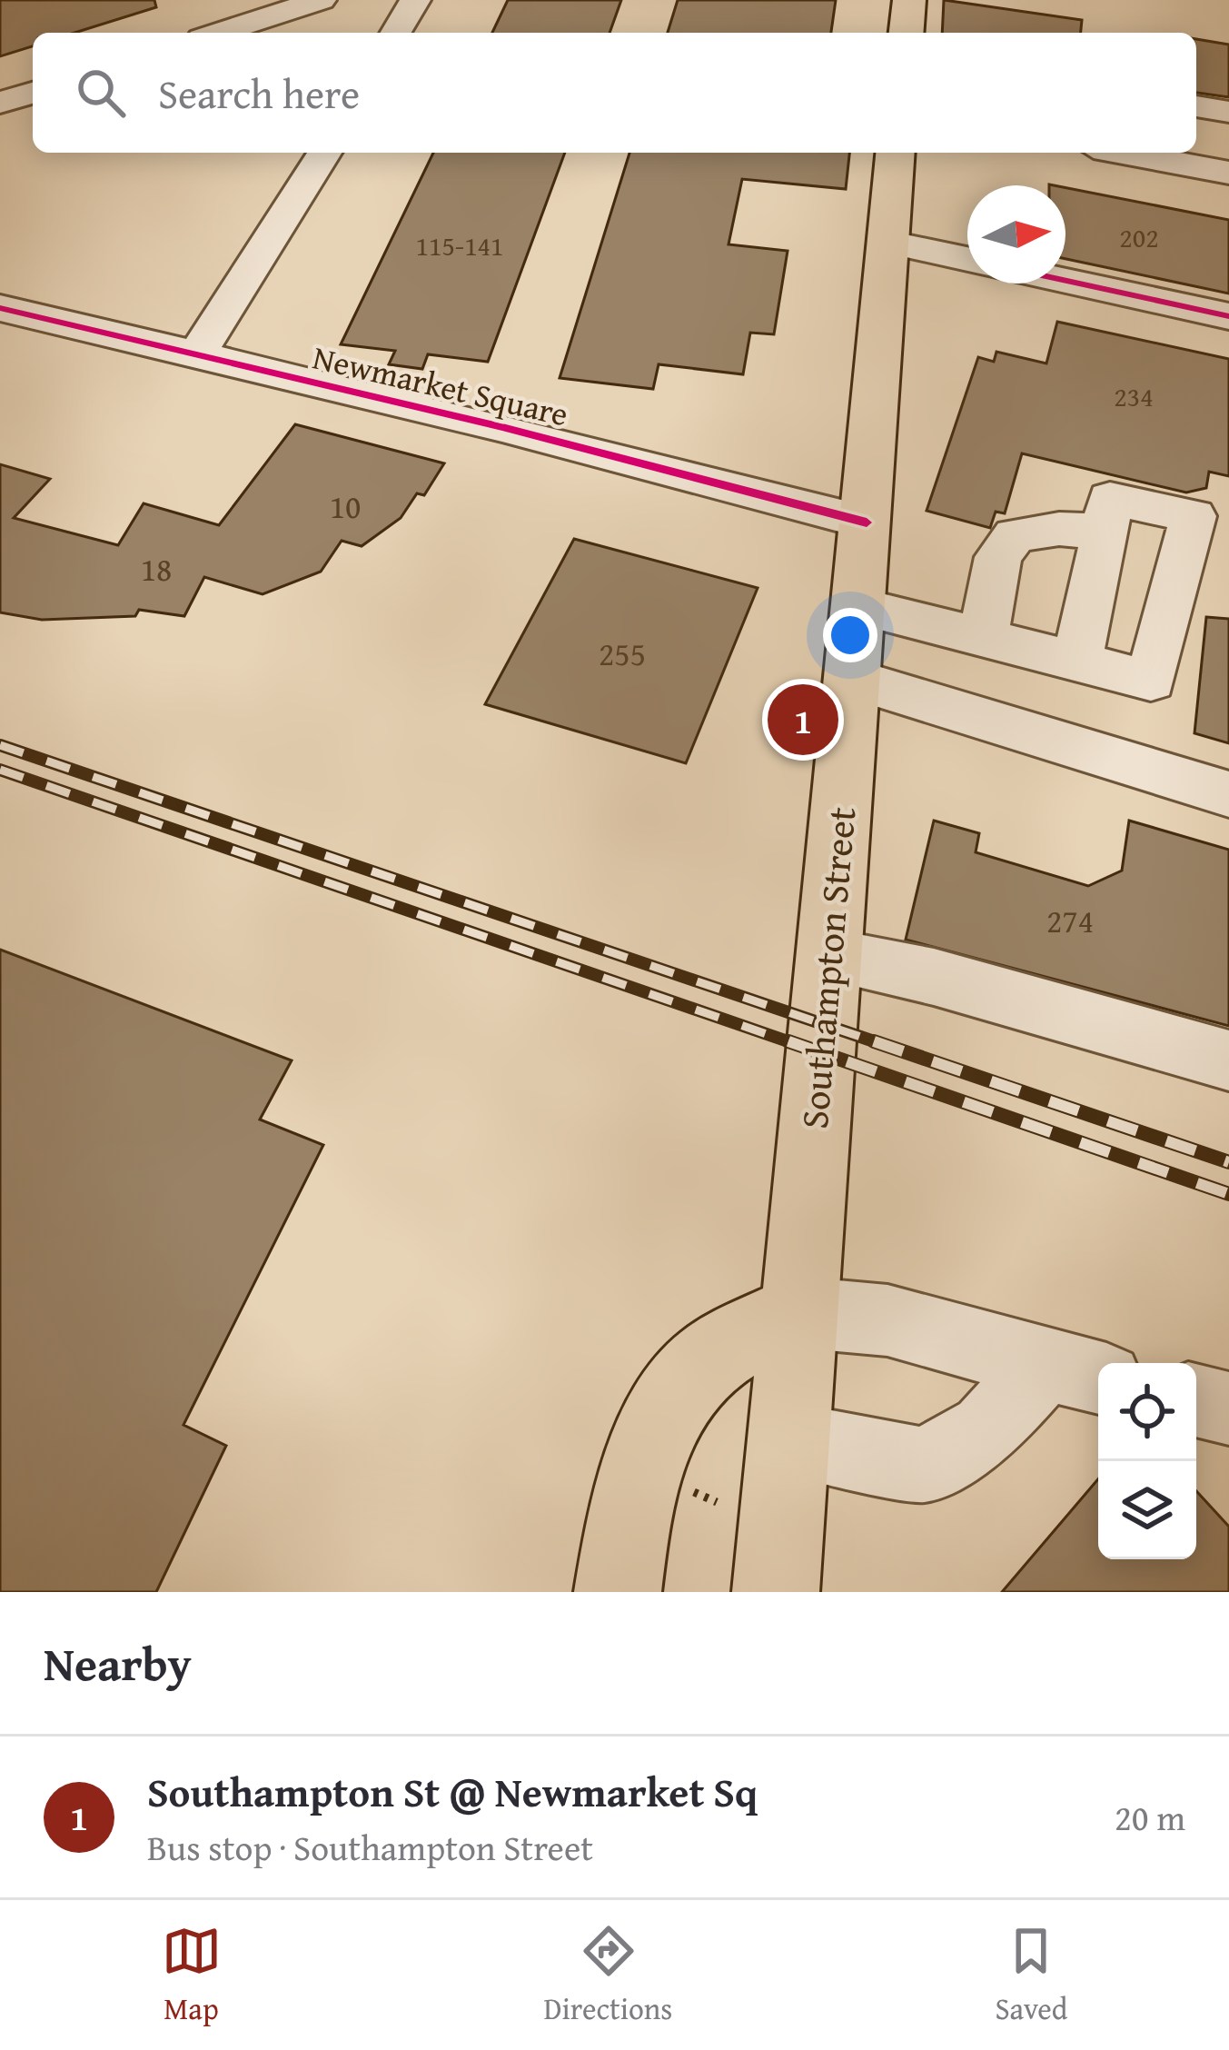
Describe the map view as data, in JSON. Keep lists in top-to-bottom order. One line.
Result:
{"streets":{"main road":["Southampton Street"],"street":["Newmarket Square"]},"crossings":[["Newmarket Square","Southampton Street"]],"house_numbers":["202","115-141","234","10","18","255","274"],"north":"right","page":{"search":"Search here","pins":"1","heading":"Nearby","list":[{"mark":"1","name":"Southampton St @ Newmarket Sq","note":"Bus stop · Southampton Street","value":"20 m"}],"nav":["Map","Directions","Saved"]}}
